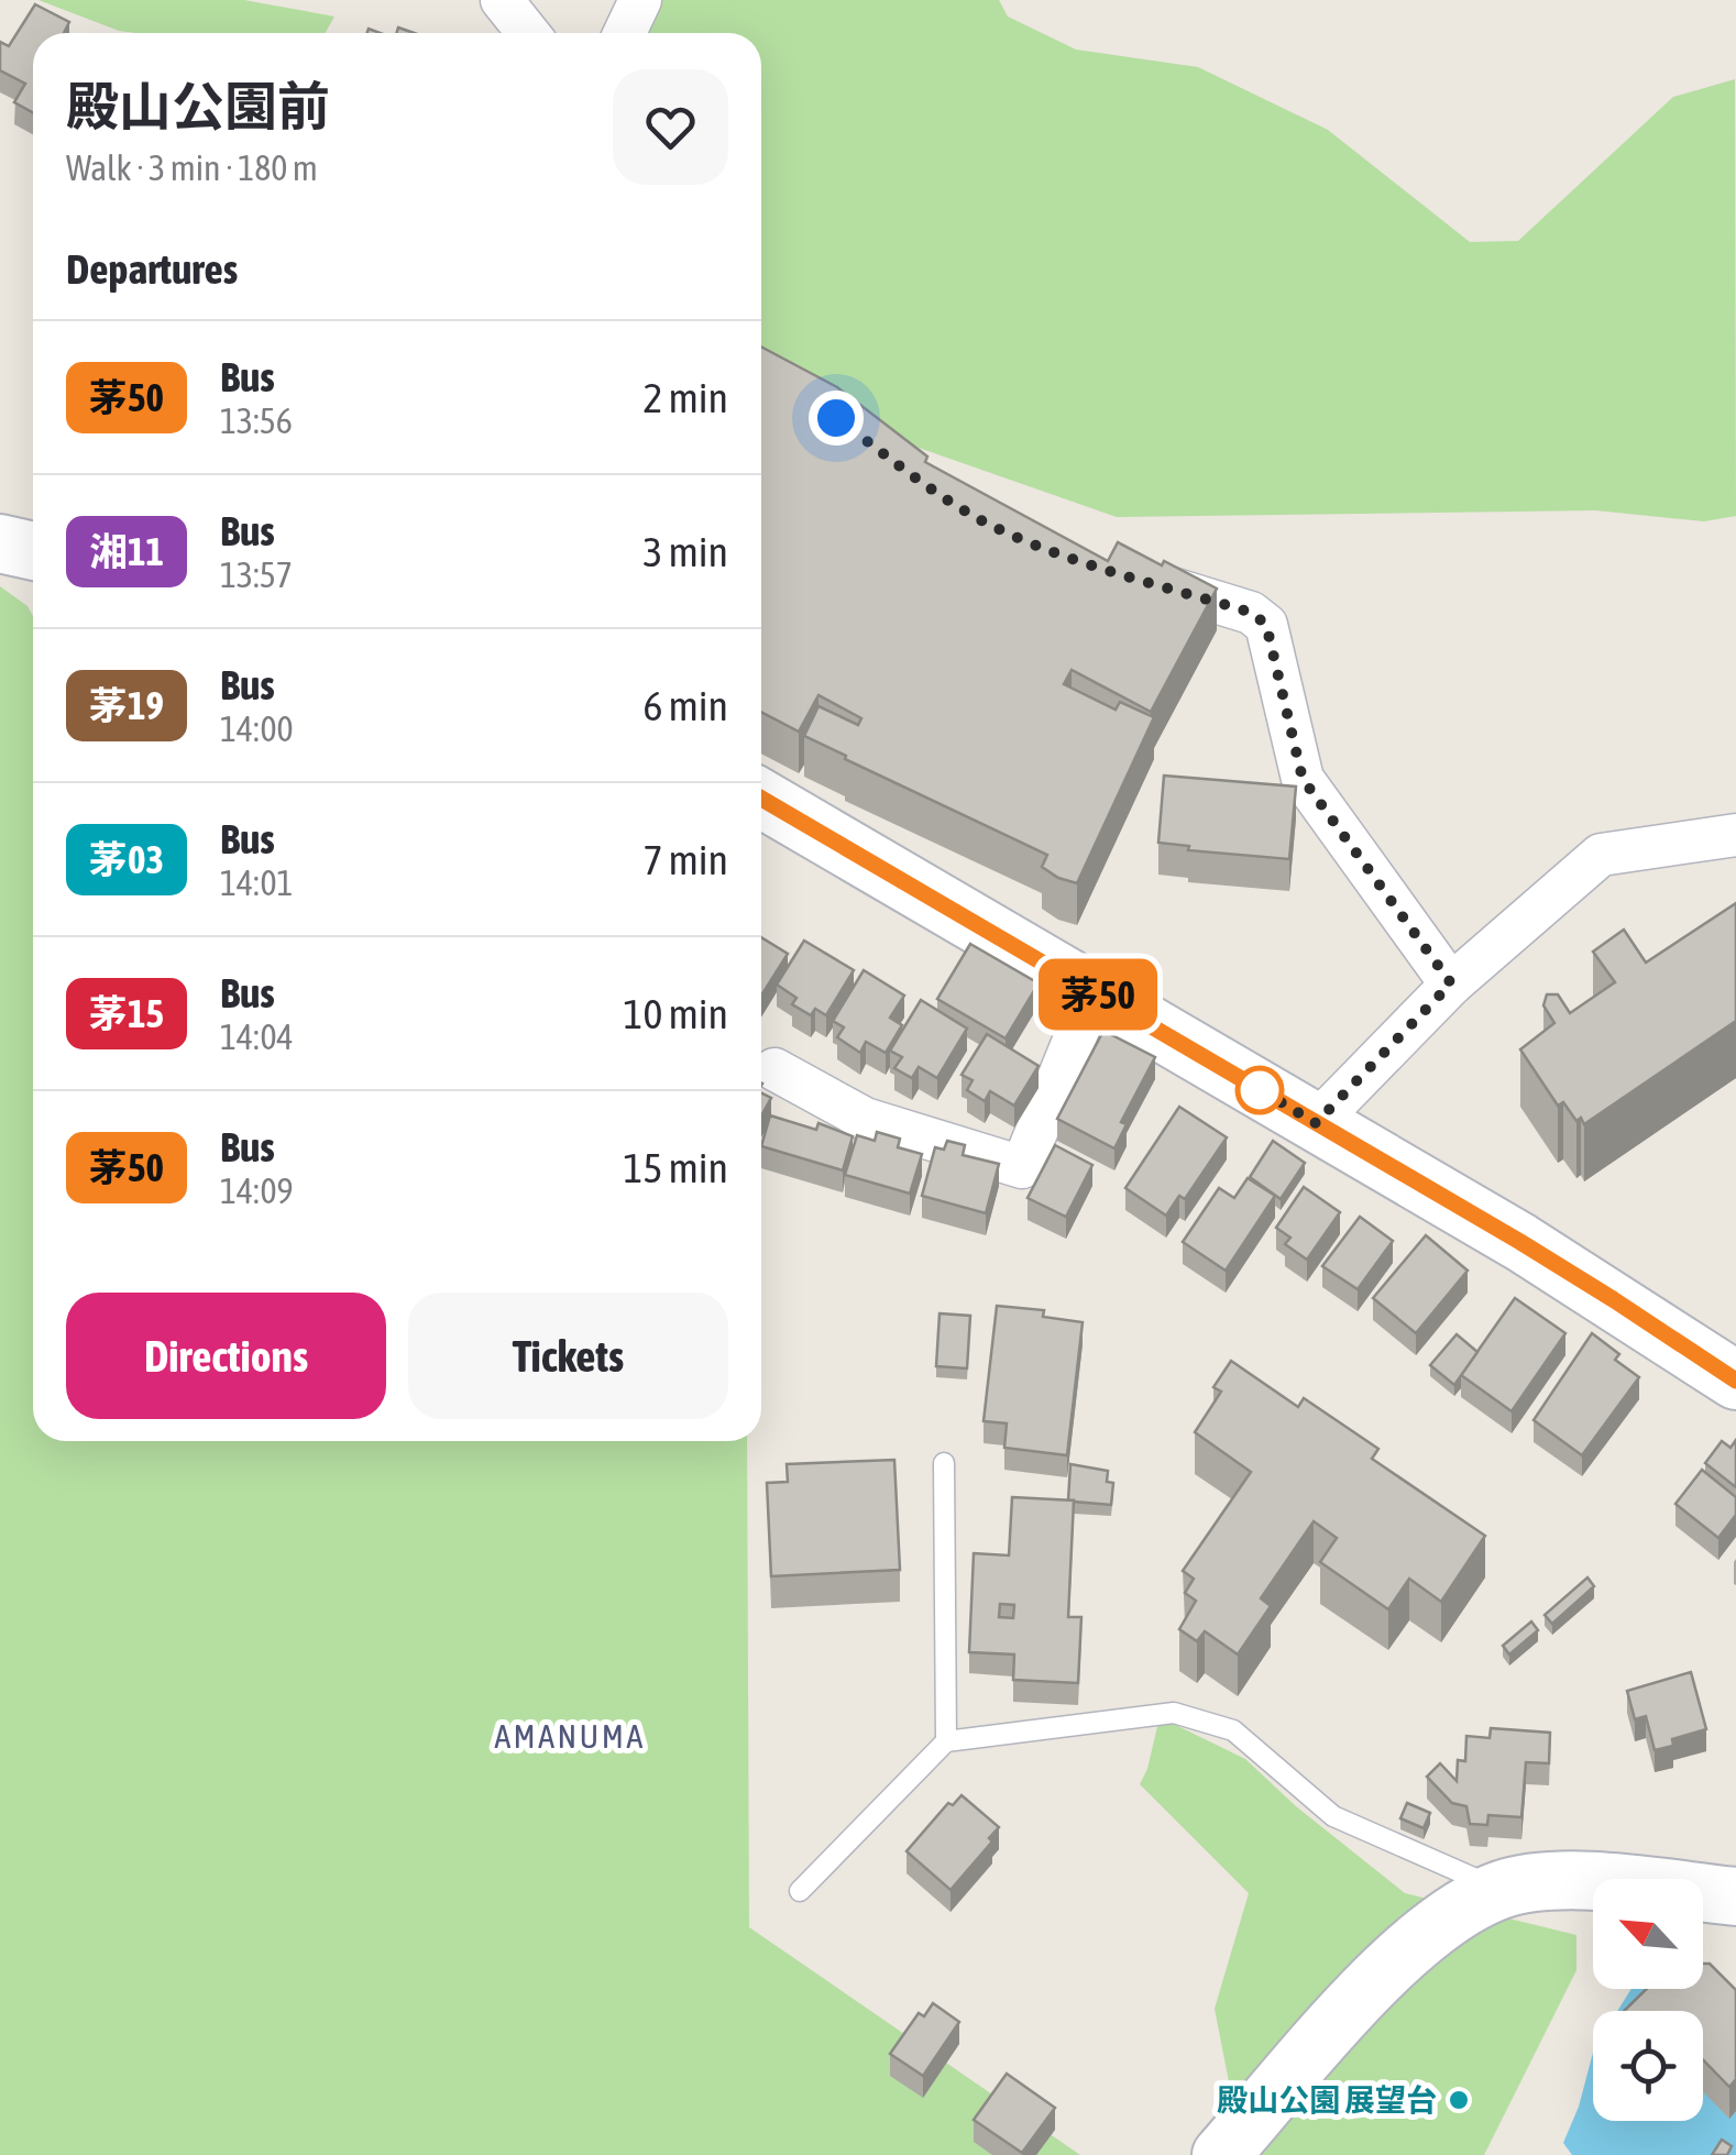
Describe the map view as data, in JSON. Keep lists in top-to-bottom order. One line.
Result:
{"districts":["AMANUMA"],"places":["殿山公園 展望台"],"lines":["bus line 茅50"],"north":"top left","page":{"on_map":"茅50","heading":[["殿山公園前","Walk · 3 min · 180 m"],"Departures"],"list":[{"mark":"茅50","name":"Bus","note":"13:56","value":"2 min"},{"mark":"湘11","name":"Bus","note":"13:57","value":"3 min"},{"mark":"茅19","name":"Bus","note":"14:00","value":"6 min"},{"mark":"茅03","name":"Bus","note":"14:01","value":"7 min"},{"mark":"茅15","name":"Bus","note":"14:04","value":"10 min"},{"mark":"茅50","name":"Bus","note":"14:09","value":"15 min"}],"buttons":["Directions","Tickets"]}}
